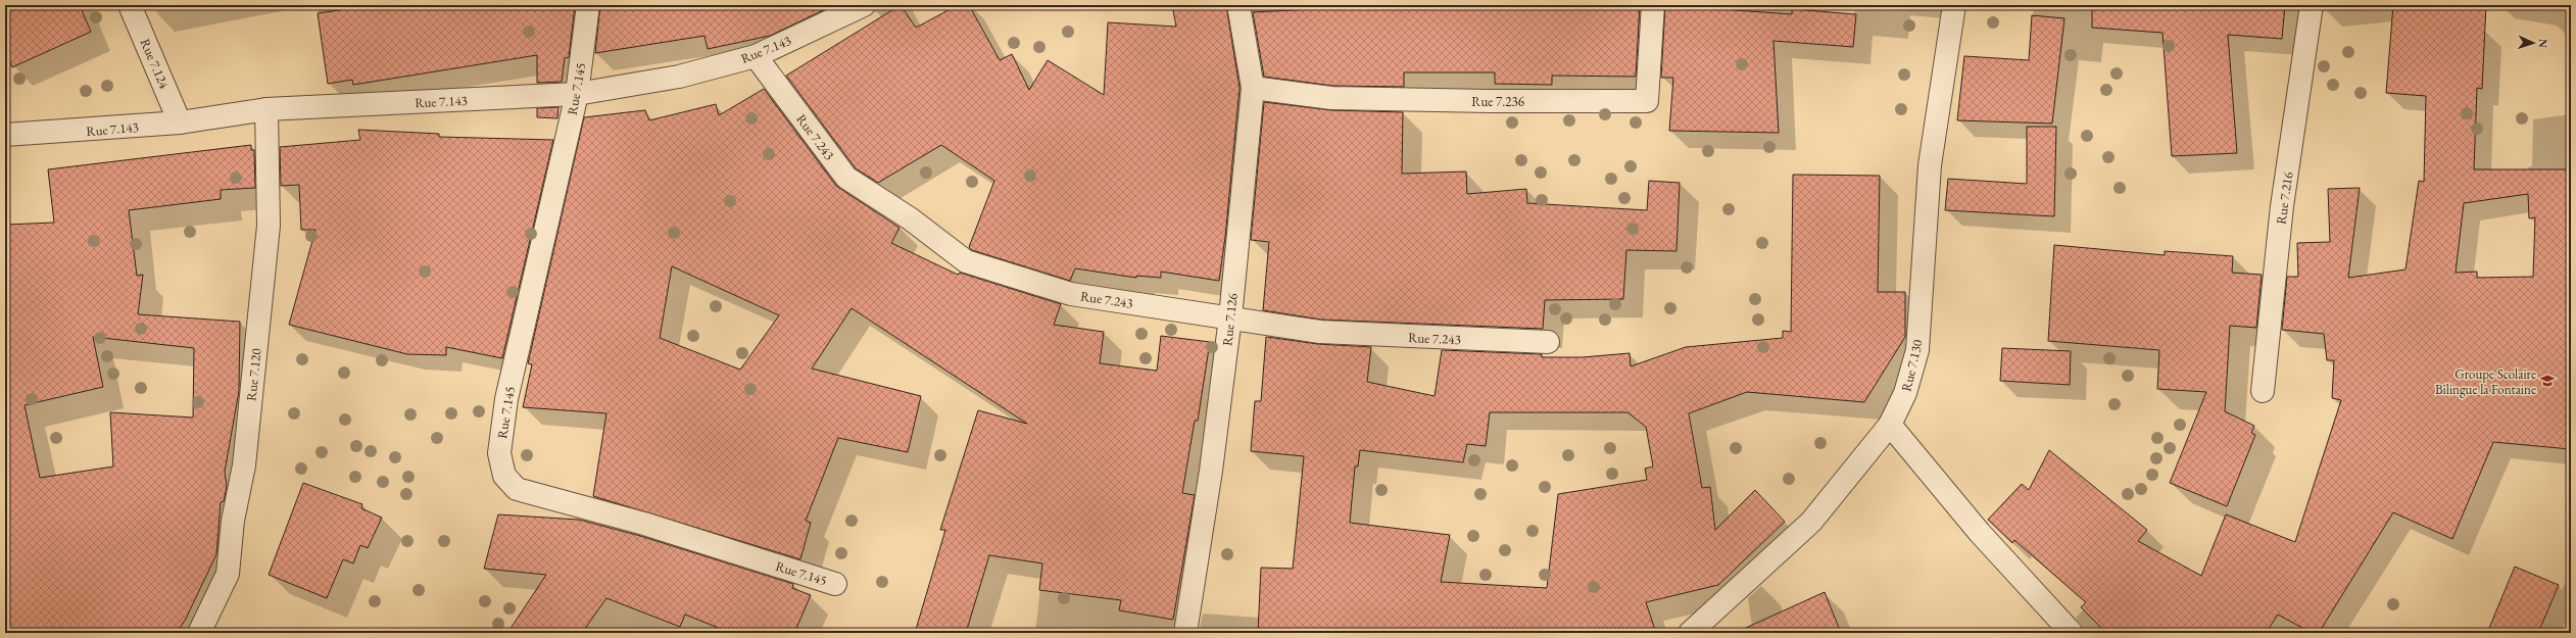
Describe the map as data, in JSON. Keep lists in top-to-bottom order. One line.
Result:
{"streets":{"street":["Rue 7.143","Rue 7.124","Rue 7.145","Rue 7.236","Rue 7.243","Rue 7.216","Rue 7.126","Rue 7.130","Rue 7.120"]},"crossings":[["Rue 7.143","Rue 7.124"],["Rue 7.143","Rue 7.145"],["Rue 7.143","Rue 7.243"],["Rue 7.143","Rue 7.120"],["Rue 7.236","Rue 7.126"],["Rue 7.243","Rue 7.126"]],"places":{"school or university":["Groupe Scolaire Bilingue la Fontaine"]},"north":"right"}
